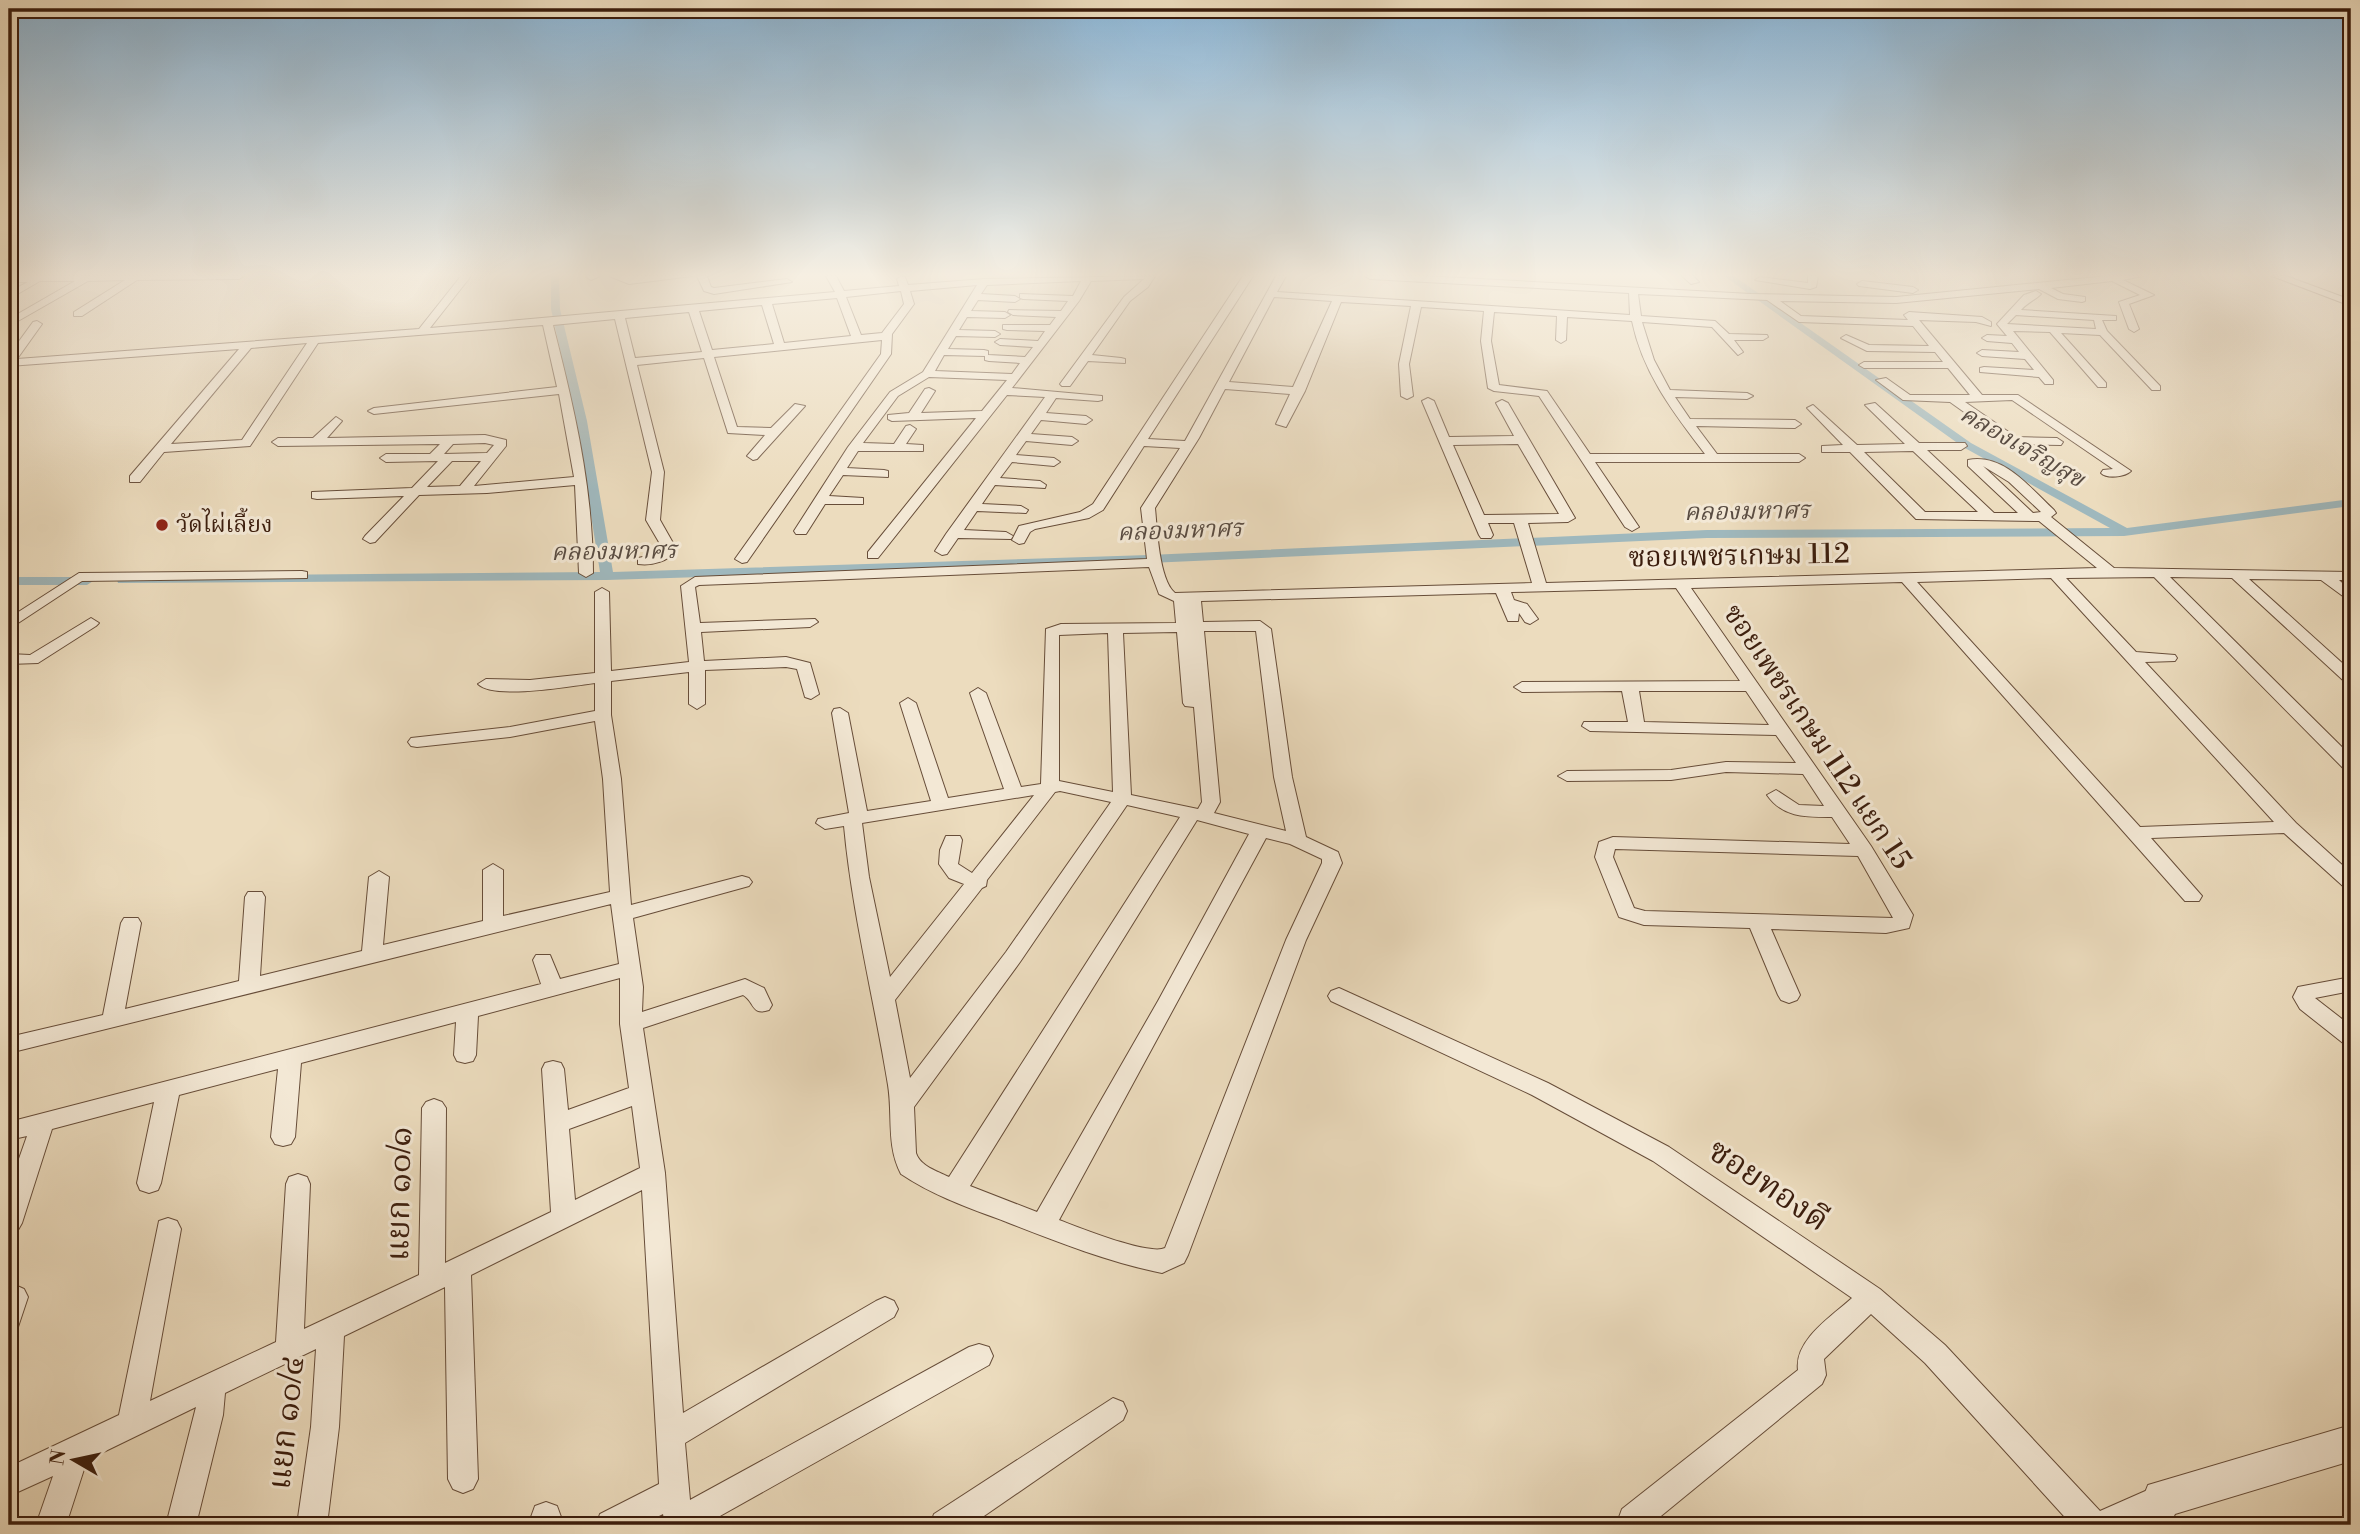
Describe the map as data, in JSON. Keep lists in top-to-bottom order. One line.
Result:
{"streets":{"street":["ซอยเพชรเกษม 112","ซอยเพชรเกษม 112 แยก 15","ซอยทองดี","แยก ๑๐/๑","แยก ๑๐/๔"]},"crossings":[["ซอยเพชรเกษม 112","ซอยเพชรเกษม 112 แยก 15"]],"water":["คลองเจริญสุข","คลองมหาศร"],"places":["วัดไผ่เลี้ยง"],"north":"left"}
